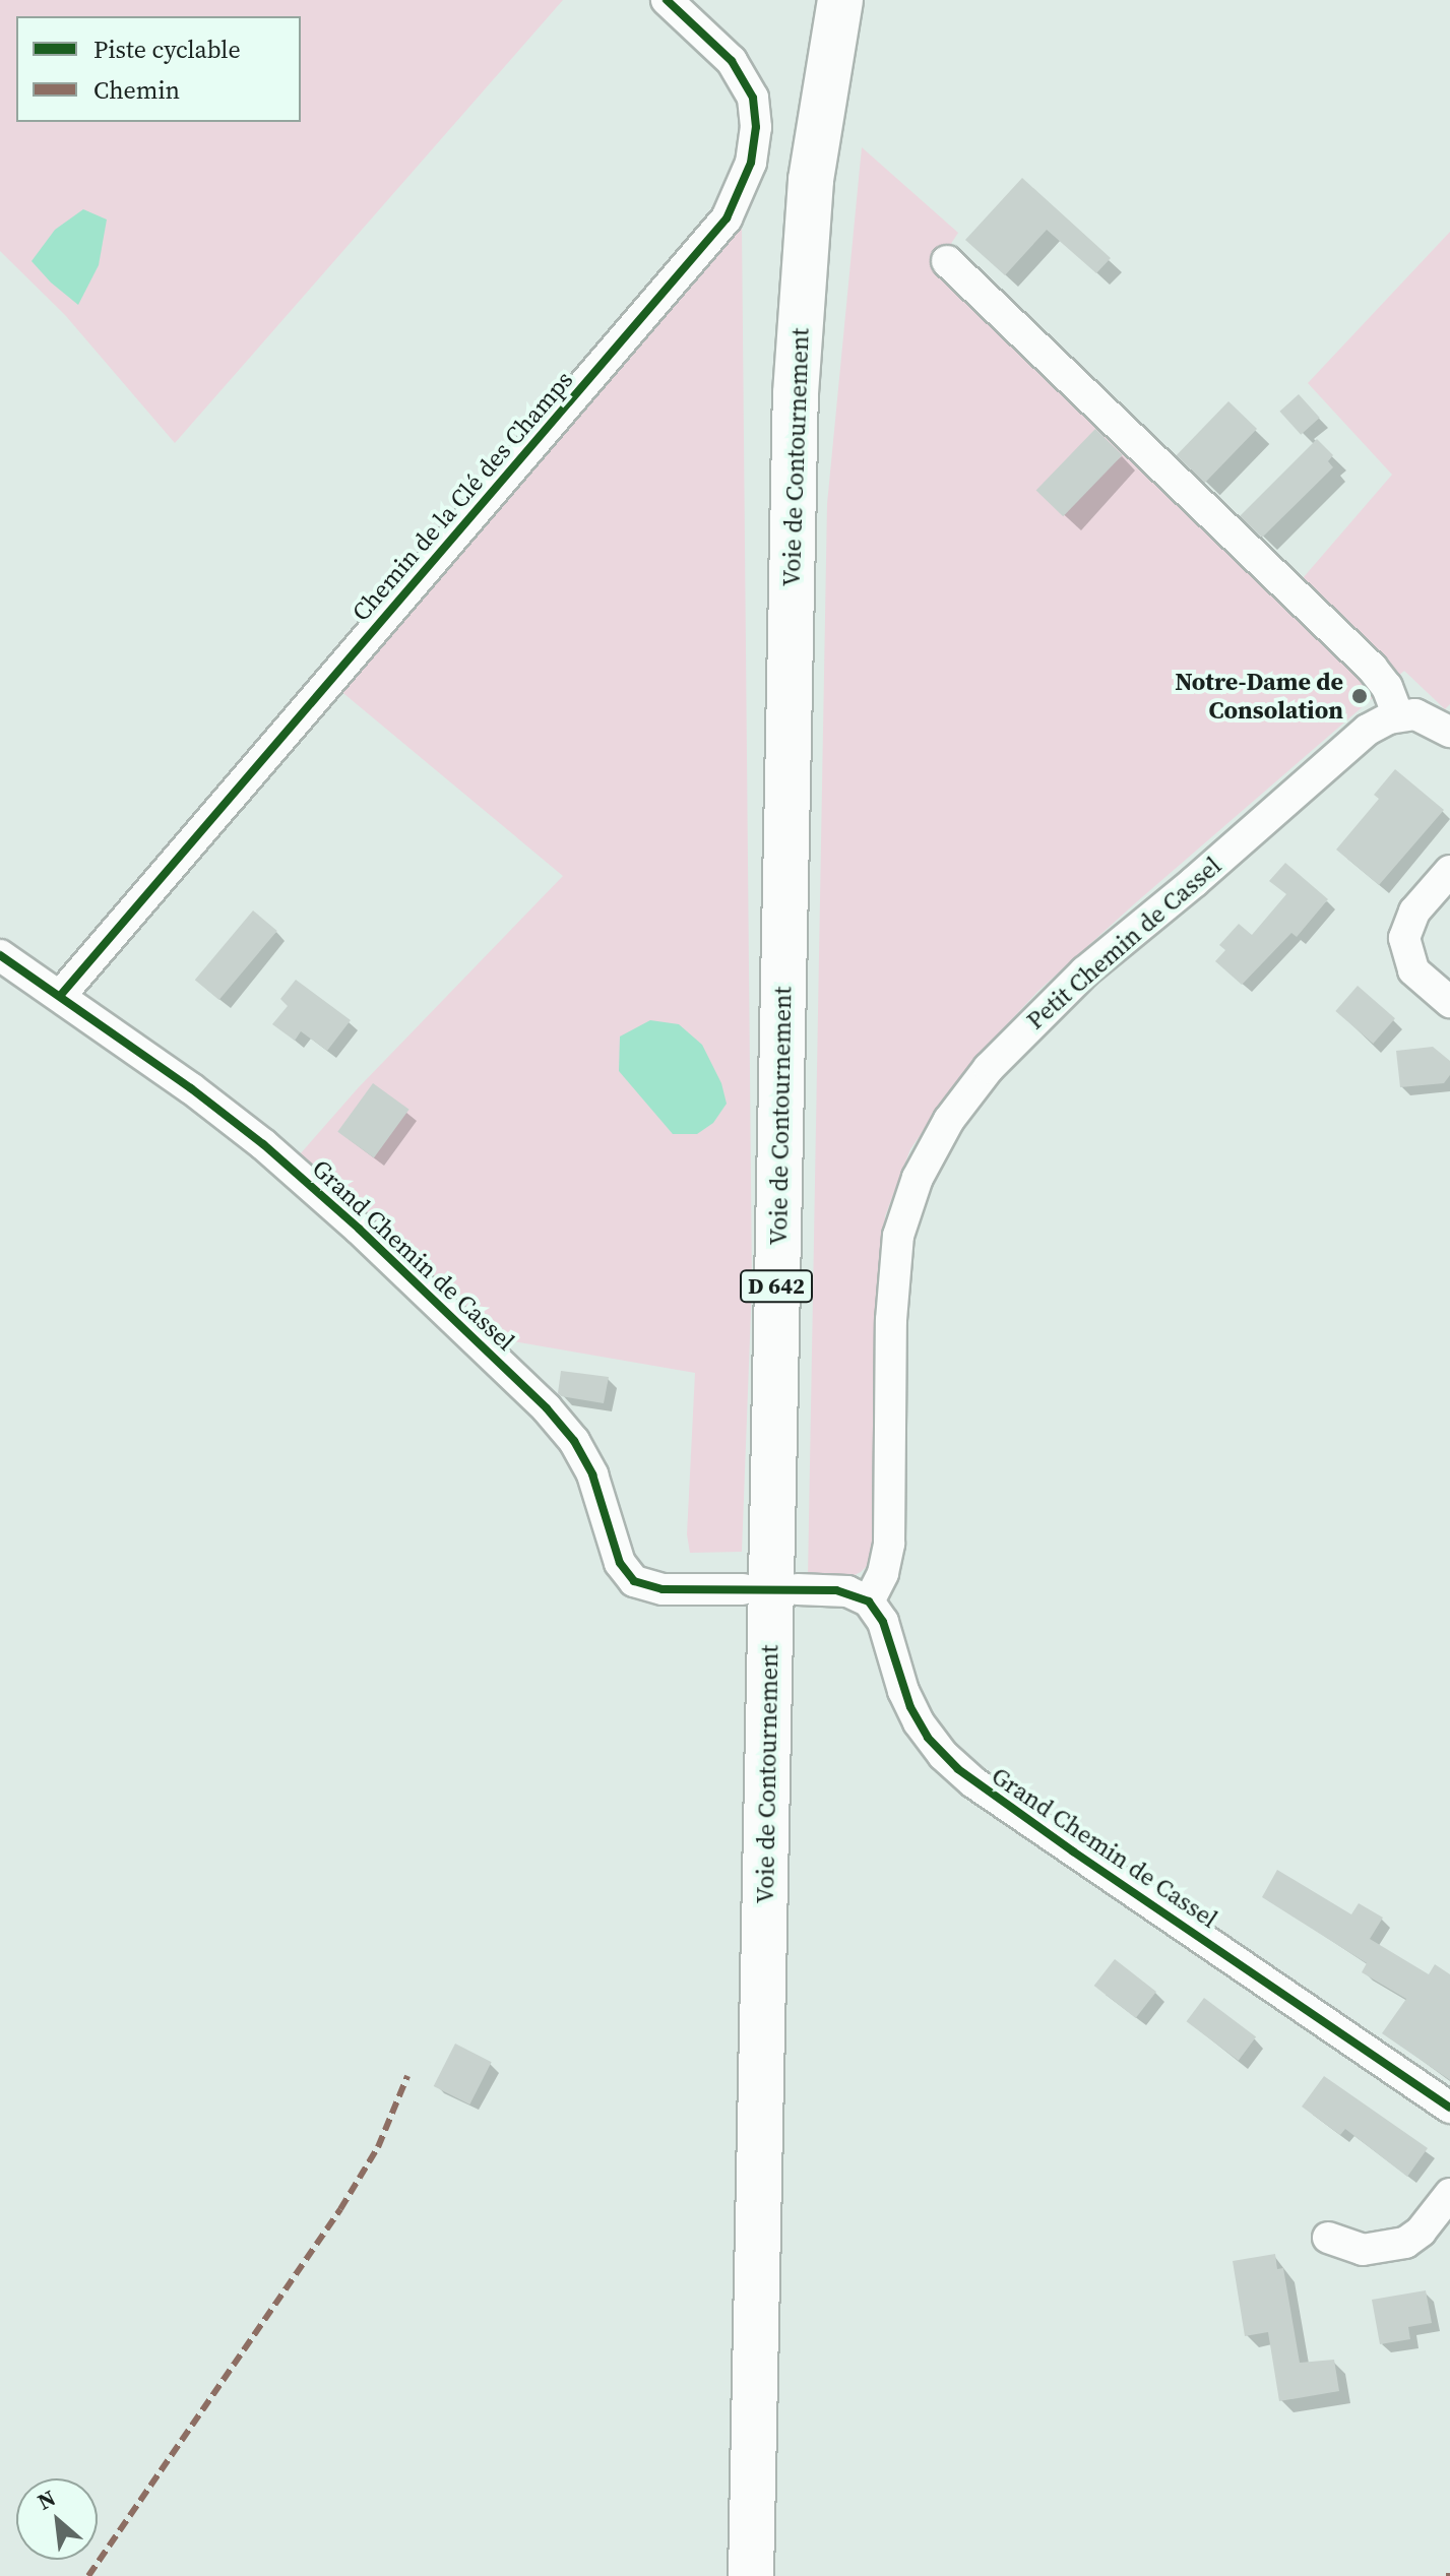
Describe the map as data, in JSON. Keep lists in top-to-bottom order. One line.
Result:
{"streets":{"highway":["Voie de Contournement","D 642"],"street":["Chemin de la Clé des Champs","Petit Chemin de Cassel","Grand Chemin de Cassel"]},"crossings":[["Chemin de la Clé des Champs","Grand Chemin de Cassel"],["Petit Chemin de Cassel","Grand Chemin de Cassel"]],"places":["Notre-Dame de Consolation"],"legend":["Piste cyclable","Chemin"],"north":"top left"}
